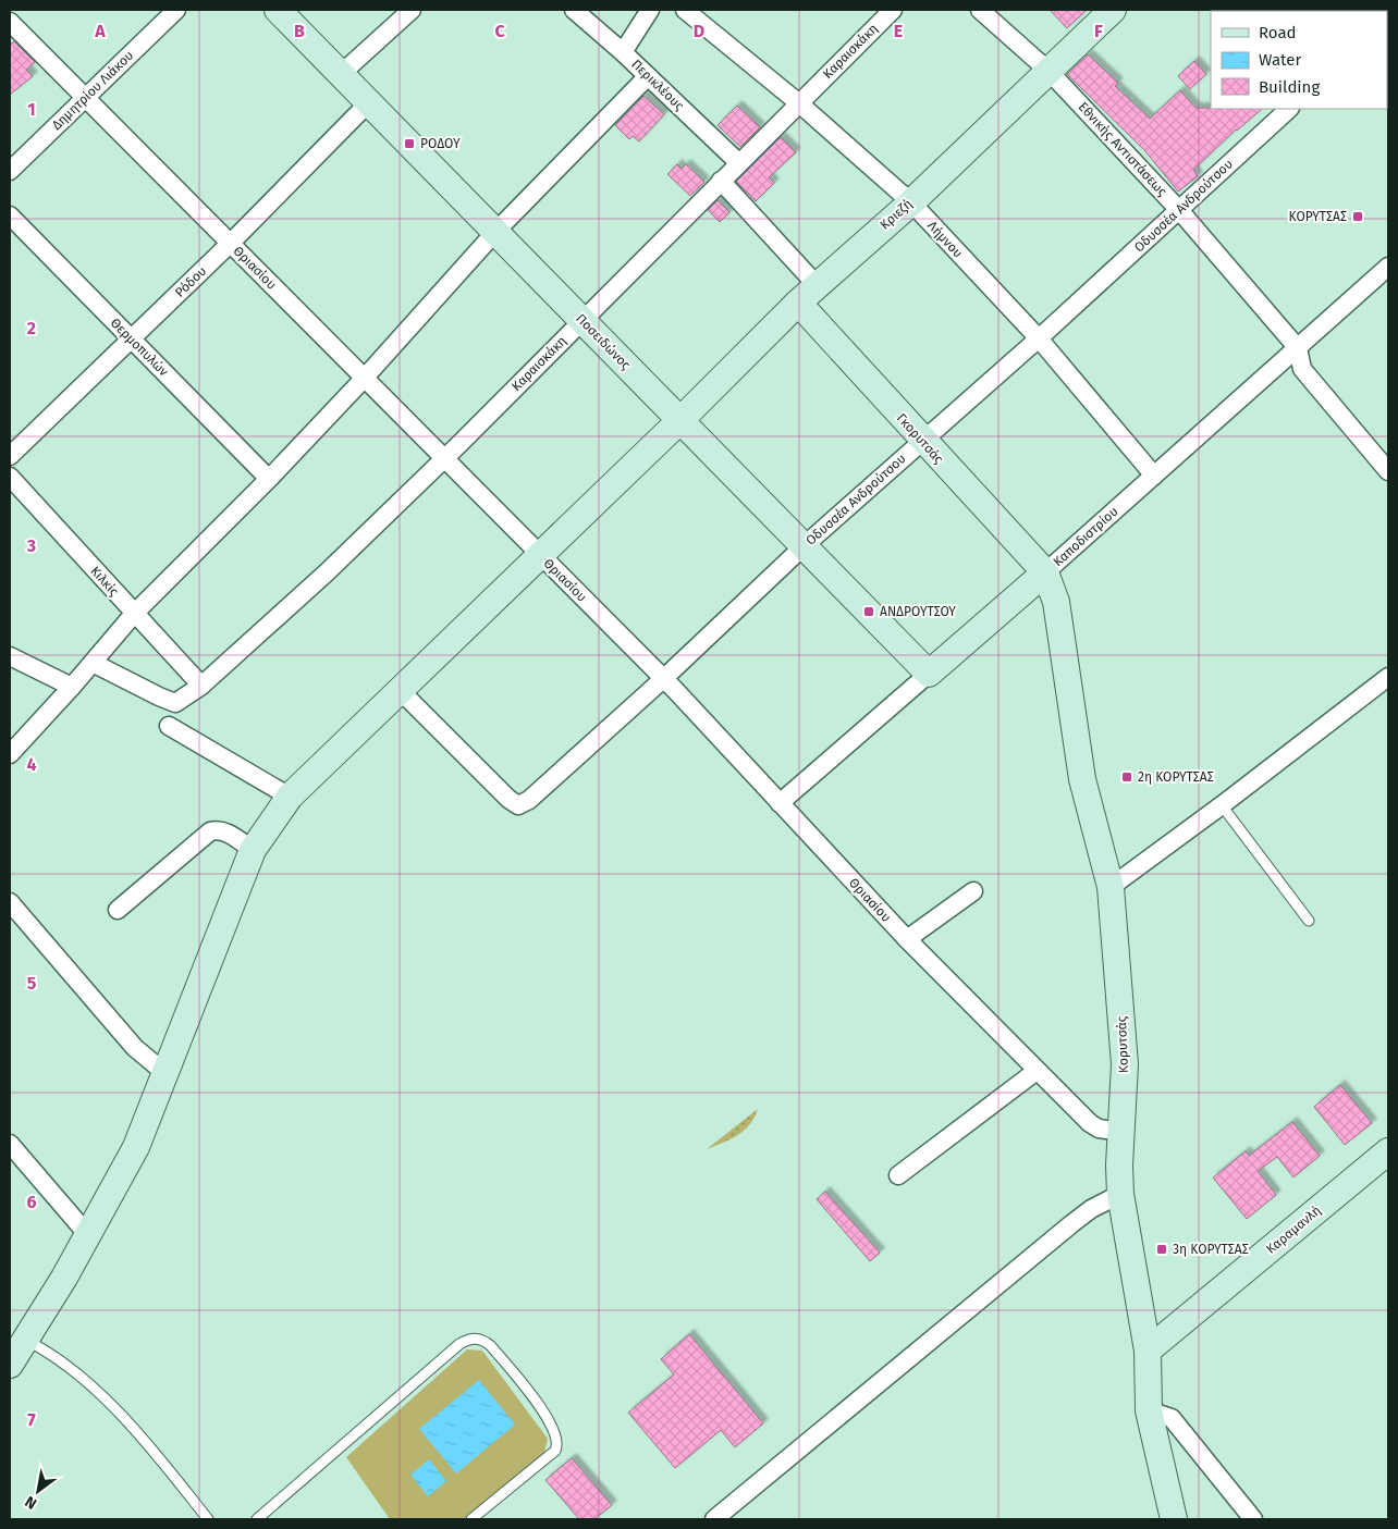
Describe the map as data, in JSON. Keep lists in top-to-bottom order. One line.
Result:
{"streets":{"street":["Καραισκάκη","Περικλέους","Δημητρίου Λιάκου","Εθνικής Αντιστάσεως","Οδυσσέα Ανδρούτσου","Κριεζή","Λήμνου","Θριασίου","Ρόδου","Ποσειδώνος","Θερμοπυλών","Γκορυτσάς","Καποδιστρίου","Κιλκίς","Κορυτσάς","Καραμανλή"]},"crossings":[["Καραισκάκη","Περικλέους"],["Καραισκάκη","Λήμνου"],["Καραισκάκη","Θριασίου"],["Καραισκάκη","Ποσειδώνος"],["Καραισκάκη","Κιλκίς"],["Δημητρίου Λιάκου","Θριασίου"],["Εθνικής Αντιστάσεως","Οδυσσέα Ανδρούτσου"],["Εθνικής Αντιστάσεως","Κριεζή"],["Εθνικής Αντιστάσεως","Καποδιστρίου"],["Οδυσσέα Ανδρούτσου","Κριεζή"],["Οδυσσέα Ανδρούτσου","Λήμνου"],["Οδυσσέα Ανδρούτσου","Θριασίου"],["Οδυσσέα Ανδρούτσου","Ποσειδώνος"],["Οδυσσέα Ανδρούτσου","Γκορυτσάς"],["Κριεζή","Λήμνου"],["Κριεζή","Θριασίου"],["Κριεζή","Ποσειδώνος"],["Κριεζή","Γκορυτσάς"],["Λήμνου","Καποδιστρίου"],["Θριασίου","Ρόδου"],["Θριασίου","Καποδιστρίου"],["Θριασίου","Κορυτσάς"],["Ρόδου","Ποσειδώνος"],["Ρόδου","Θερμοπυλών"],["Ποσειδώνος","Καποδιστρίου"],["Γκορυτσάς","Καποδιστρίου"],["Γκορυτσάς","Κορυτσάς"],["Καποδιστρίου","Κορυτσάς"],["Κορυτσάς","Καραμανλή"]],"places":{"transit":["ΡΟΔΟΥ","ΚΟΡΥΤΣΑΣ","ΑΝΔΡΟΥΤΣΟΥ","2η ΚΟΡΥΤΣΑΣ","3η ΚΟΡΥΤΣΑΣ"]},"legend":["Road","Water","Building"],"north":"bottom left","grid":{"columns":["A","B","C","D","E","F"],"rows":["1","2","3","4","5","6","7"]}}
